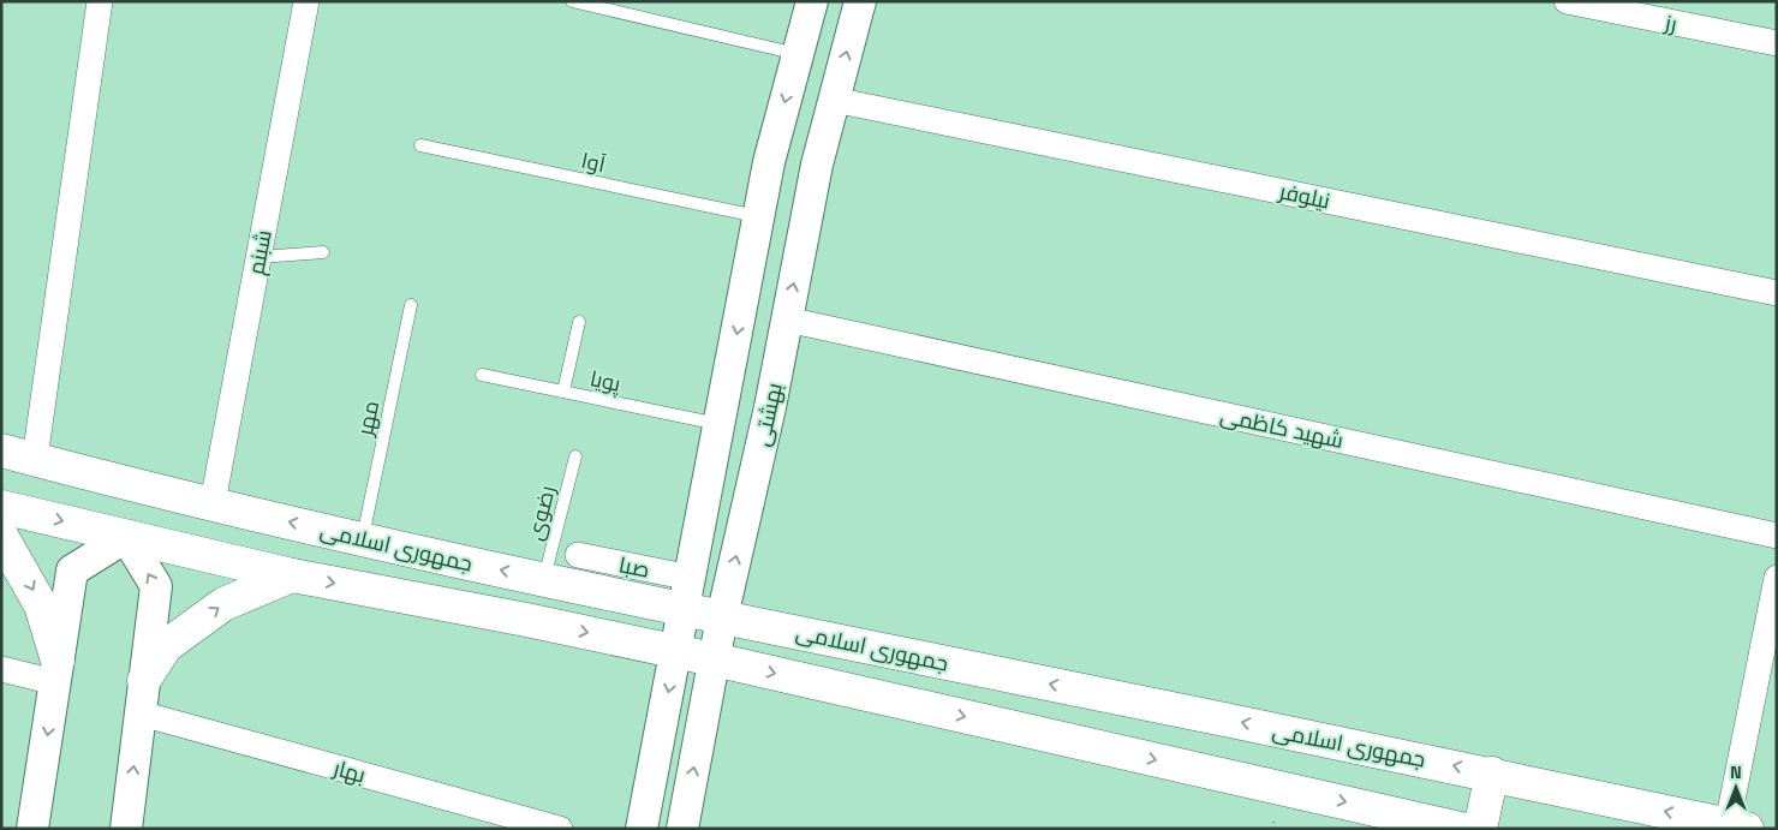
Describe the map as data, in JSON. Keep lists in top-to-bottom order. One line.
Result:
{"streets":{"main road":["جمهوری اسلامی"],"street":["رز","نیلوفر","شبنم","بهشتی","شهید کاظمی","صبا","بهار"],"lane":["آوا","پویا","مهر","رضوی"]},"crossings":[["آوا","بهشتی"],["نیلوفر","بهشتی"],["شبنم","جمهوری اسلامی"],["پویا","بهشتی"],["بهشتی","شهید کاظمی"],["بهشتی","جمهوری اسلامی"],["بهشتی","صبا"],["مهر","جمهوری اسلامی"],["رضوی","جمهوری اسلامی"]],"north":"top"}
